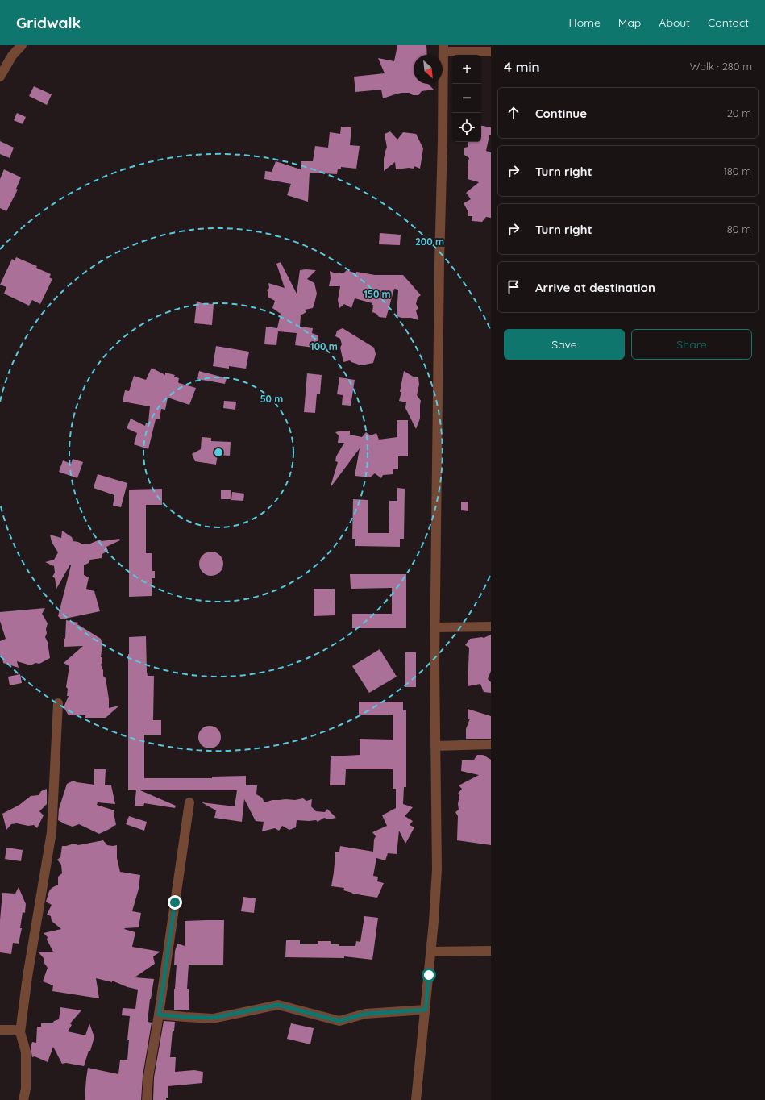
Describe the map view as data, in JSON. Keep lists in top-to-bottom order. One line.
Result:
{"north":"bottom right","page":{"header":"Gridwalk","nav":["Home","Map","About","Contact"],"heading":["4 min","Walk · 280 m"],"map_buttons":["+","−"],"list":[["Continue","20 m"],["Turn right","180 m"],["Turn right","80 m"],"Arrive at destination"],"buttons":["Save","Share"]},"rings":["200 m","150 m","100 m","50 m"]}
